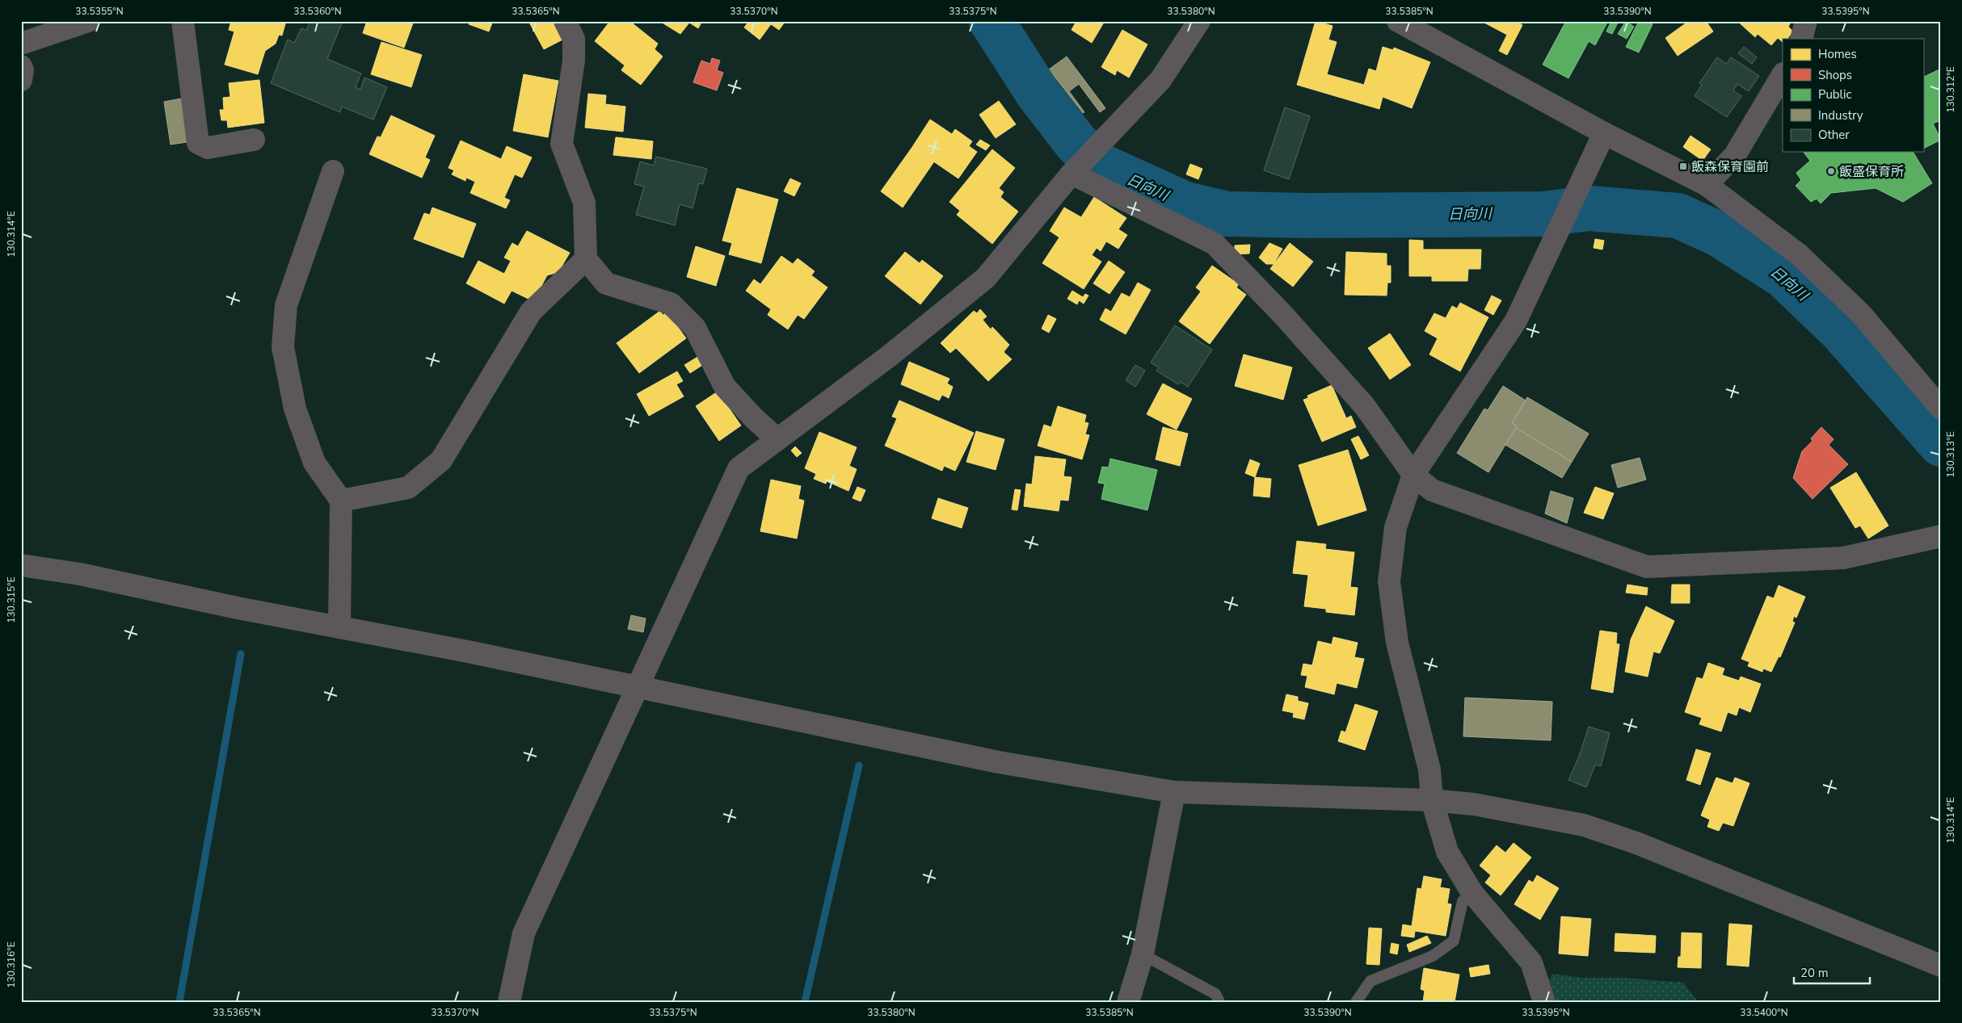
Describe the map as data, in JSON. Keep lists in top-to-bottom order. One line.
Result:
{"water":["日向川"],"places":{"transit":["飯森保育園前"],"other":["飯盛保育所"]},"legend":["Homes","Shops","Public","Industry","Other"],"scale_bar":"20 m","coordinates":["33.5355°N","33.5360°N","33.5365°N","33.5370°N","33.5375°N","33.5380°N","33.5385°N","33.5390°N","33.5395°N","130.312°E","130.314°E","130.313°E","130.315°E","130.316°E","33.5400°N"]}
